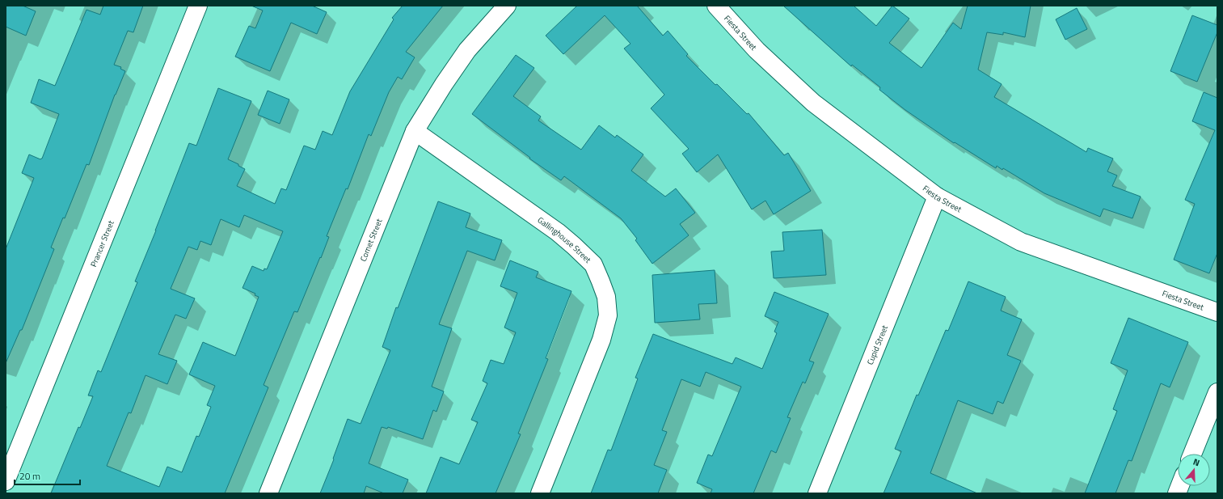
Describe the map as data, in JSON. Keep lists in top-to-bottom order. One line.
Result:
{"streets":{"street":["Fiesta Street","Comet Street","Gallinghouse Street","Prancer Street","Cupid Street"]},"crossings":[["Fiesta Street","Cupid Street"],["Comet Street","Gallinghouse Street"]],"scale_bar":"20 m","north":"top"}
